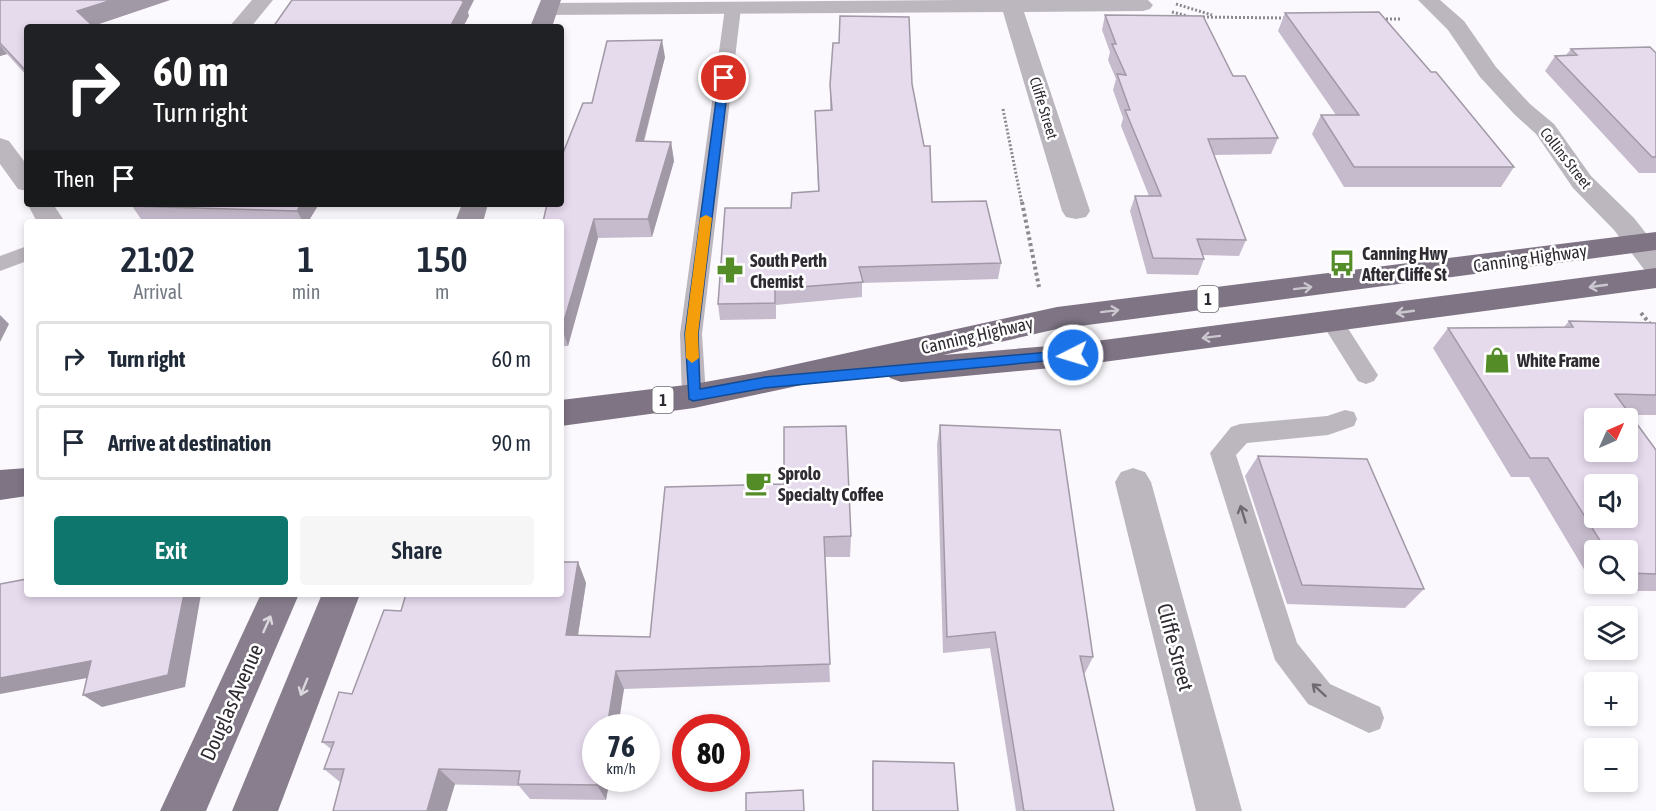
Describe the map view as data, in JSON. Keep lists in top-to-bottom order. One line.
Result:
{"streets":{"highway":["Canning Highway","1"],"main road":["Douglas Avenue"],"street":["Cliffe Street","Collins Street"]},"crossings":[["Collins Street","Canning Highway"]],"places":{"bus stop":["Canning Hwy After Cliffe St"],"pharmacy":["South Perth Chemist"],"shop":["White Frame"],"cafe":["Sprolo Specialty Coffee"]},"north":"top right","page":{"turn":["60 m","Turn right"],"then":"Then","eta":["21:02","Arrival","1","min","150","m"],"list":[{"name":"Turn right","value":"60 m"},{"name":"Arrive at destination","value":"90 m"}],"map_buttons":["+","−"],"buttons":["Exit","Share"],"speed":"76 km/h","limit":"80"}}
